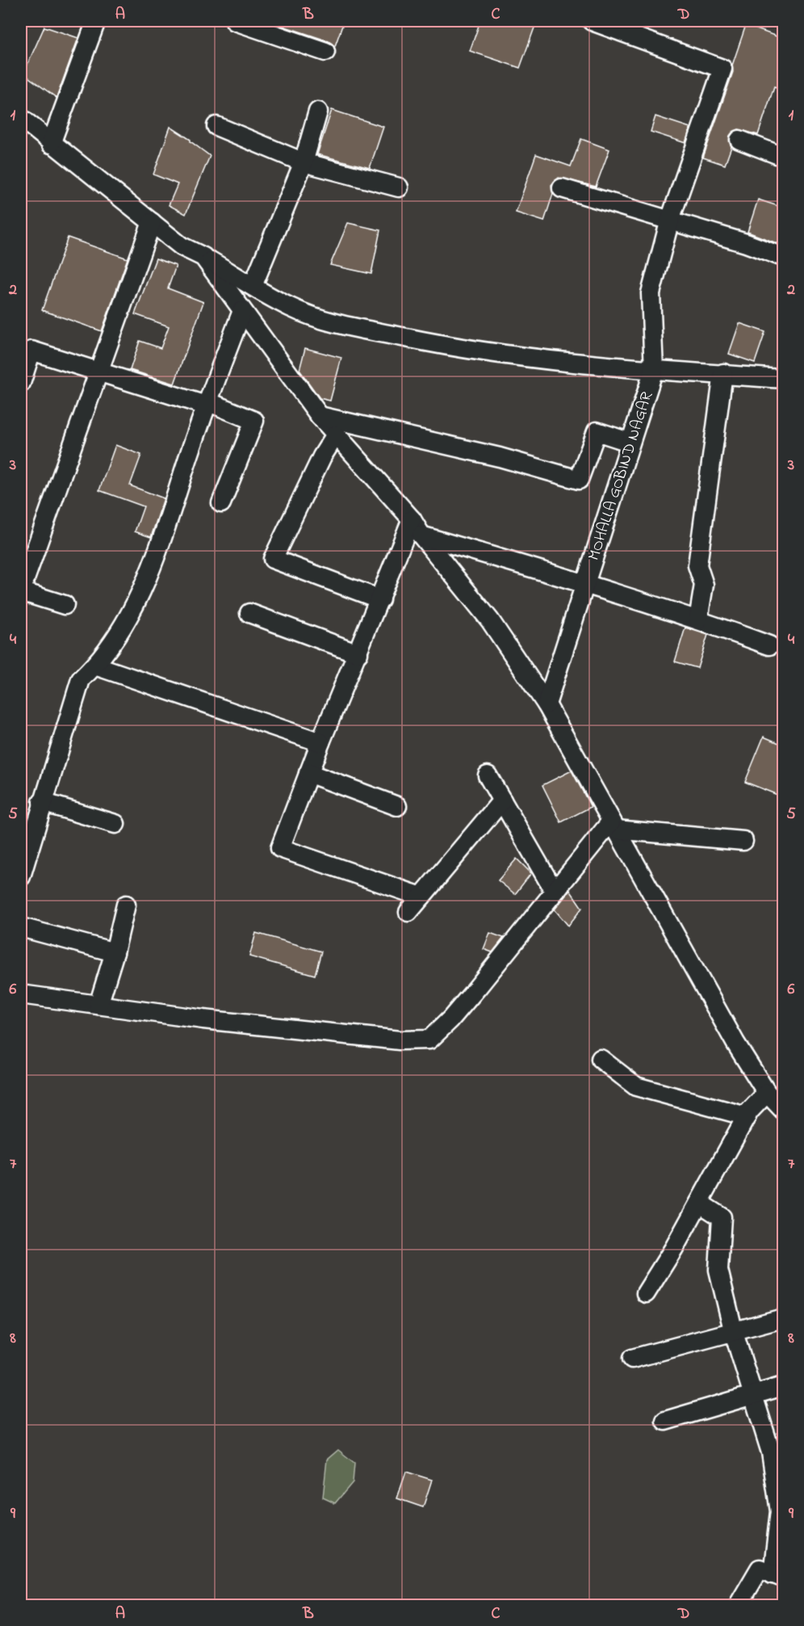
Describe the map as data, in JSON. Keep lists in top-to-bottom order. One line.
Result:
{"streets":{"street":["MOHALLA GOBIND NAGAR"]},"grid":{"columns":["A","B","C","D"],"rows":["1","2","3","4","5","6","7","8","9"]}}
